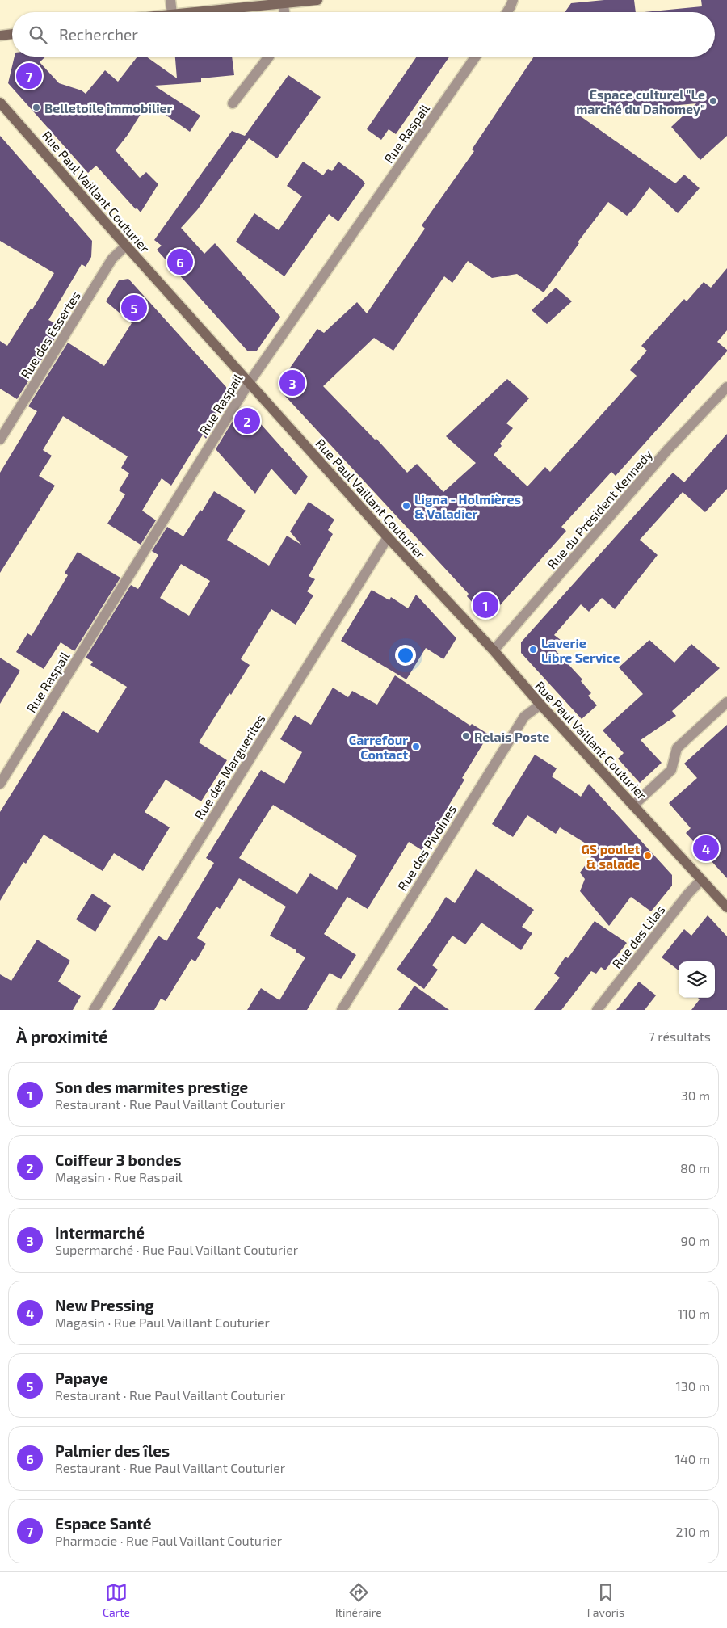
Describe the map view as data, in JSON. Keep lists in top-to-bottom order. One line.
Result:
{"streets":{"street":["Rue Raspail","Rue Paul Vaillant Couturier","Rue des Essertes","Rue du Président Kennedy","Rue des Marguerites","Rue des Pivoines","Rue des Lilas"]},"crossings":[["Rue Raspail","Rue Paul Vaillant Couturier"],["Rue Paul Vaillant Couturier","Rue des Essertes"],["Rue Paul Vaillant Couturier","Rue du Président Kennedy"],["Rue Paul Vaillant Couturier","Rue des Marguerites"],["Rue Paul Vaillant Couturier","Rue des Pivoines"],["Rue Paul Vaillant Couturier","Rue des Lilas"]],"places":["Espace culturel \"Le marché du Dahomey\"","Belletoile immobilier","Ligna - Holmières & Valadier","Laverie Libre Service","Relais Poste","Carrefour Contact","GS poulet & salade"],"page":{"search":"Rechercher","pins":["7","6","5","3","2","1","4"],"heading":["À proximité","7 résultats"],"list":[{"mark":"1","name":"Son des marmites prestige","note":"Restaurant · Rue Paul Vaillant Couturier","value":"30 m"},{"mark":"2","name":"Coiffeur 3 bondes","note":"Magasin · Rue Raspail","value":"80 m"},{"mark":"3","name":"Intermarché","note":"Supermarché · Rue Paul Vaillant Couturier","value":"90 m"},{"mark":"4","name":"New Pressing","note":"Magasin · Rue Paul Vaillant Couturier","value":"110 m"},{"mark":"5","name":"Papaye","note":"Restaurant · Rue Paul Vaillant Couturier","value":"130 m"},{"mark":"6","name":"Palmier des îles","note":"Restaurant · Rue Paul Vaillant Couturier","value":"140 m"},{"mark":"7","name":"Espace Santé","note":"Pharmacie · Rue Paul Vaillant Couturier","value":"210 m"}],"nav":["Carte","Itinéraire","Favoris"]}}
